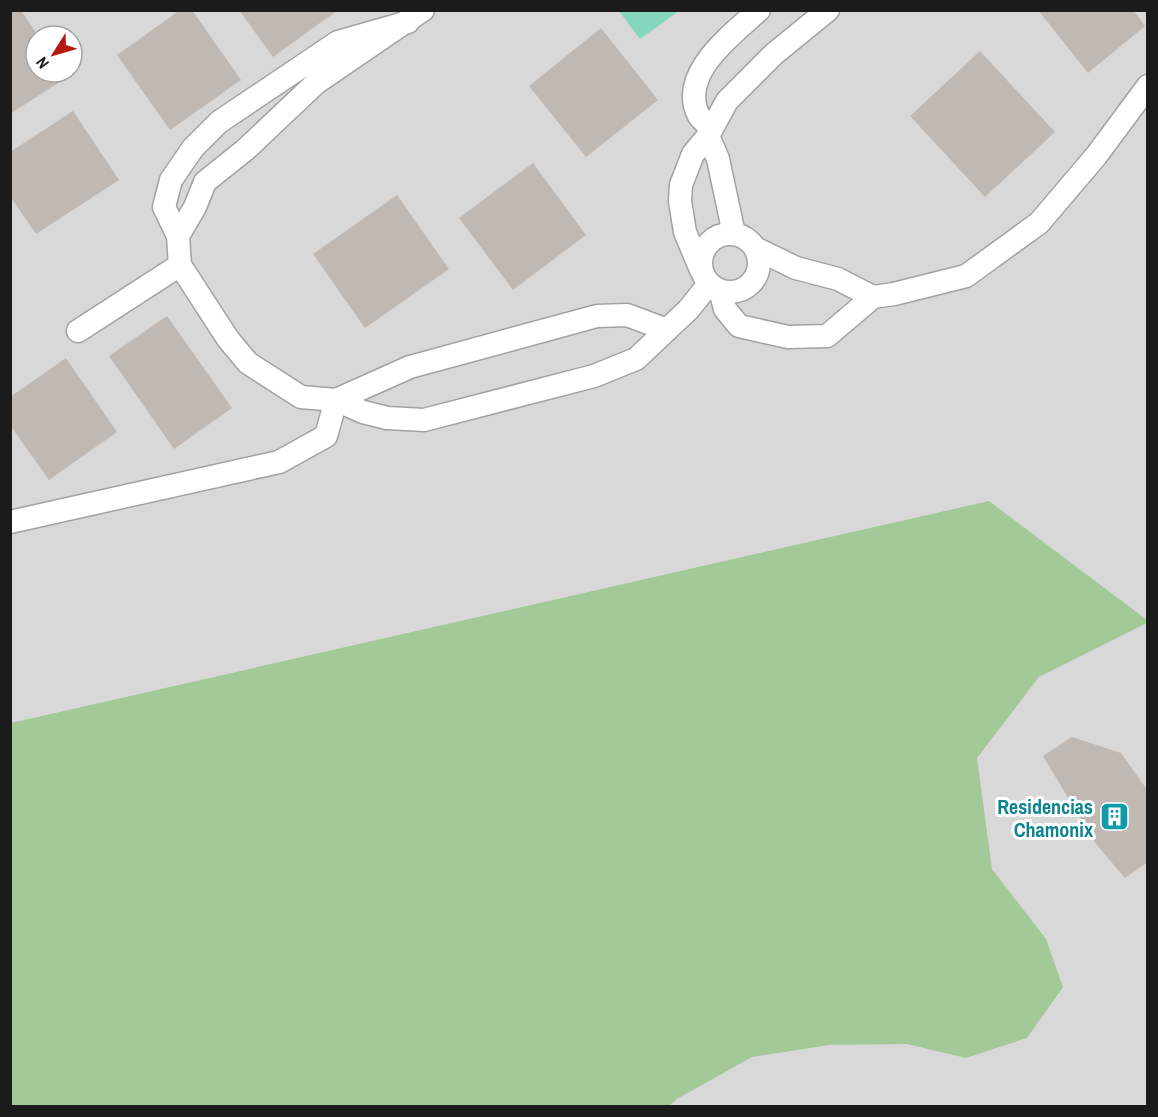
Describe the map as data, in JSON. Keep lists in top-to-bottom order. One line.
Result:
{"places":{"building":["Residencias Chamonix"]},"north":"bottom left"}
